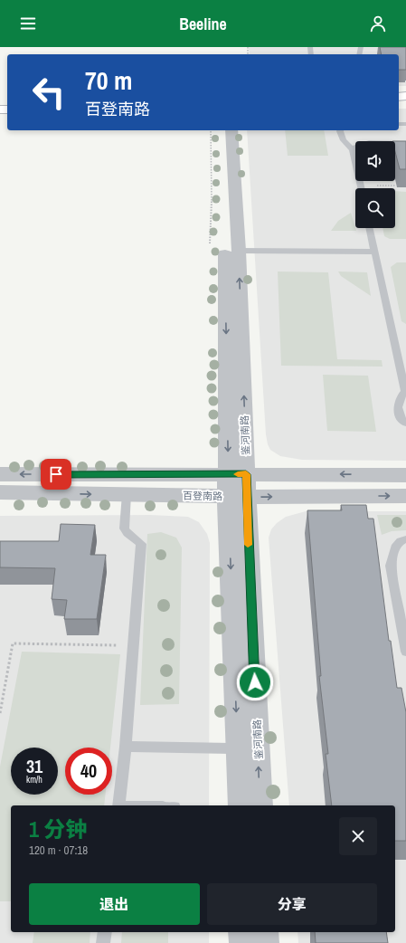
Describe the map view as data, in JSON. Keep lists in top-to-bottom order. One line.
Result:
{"streets":{"street":["鉴河南路","百登南路"]},"crossings":[["鉴河南路","百登南路"]],"page":{"header":"Beeline","turn":["70 m","百登南路"],"speed":"31 km/h","limit":"40","heading":["1 分钟","120 m · 07:18"],"buttons":["退出","分享"]}}
